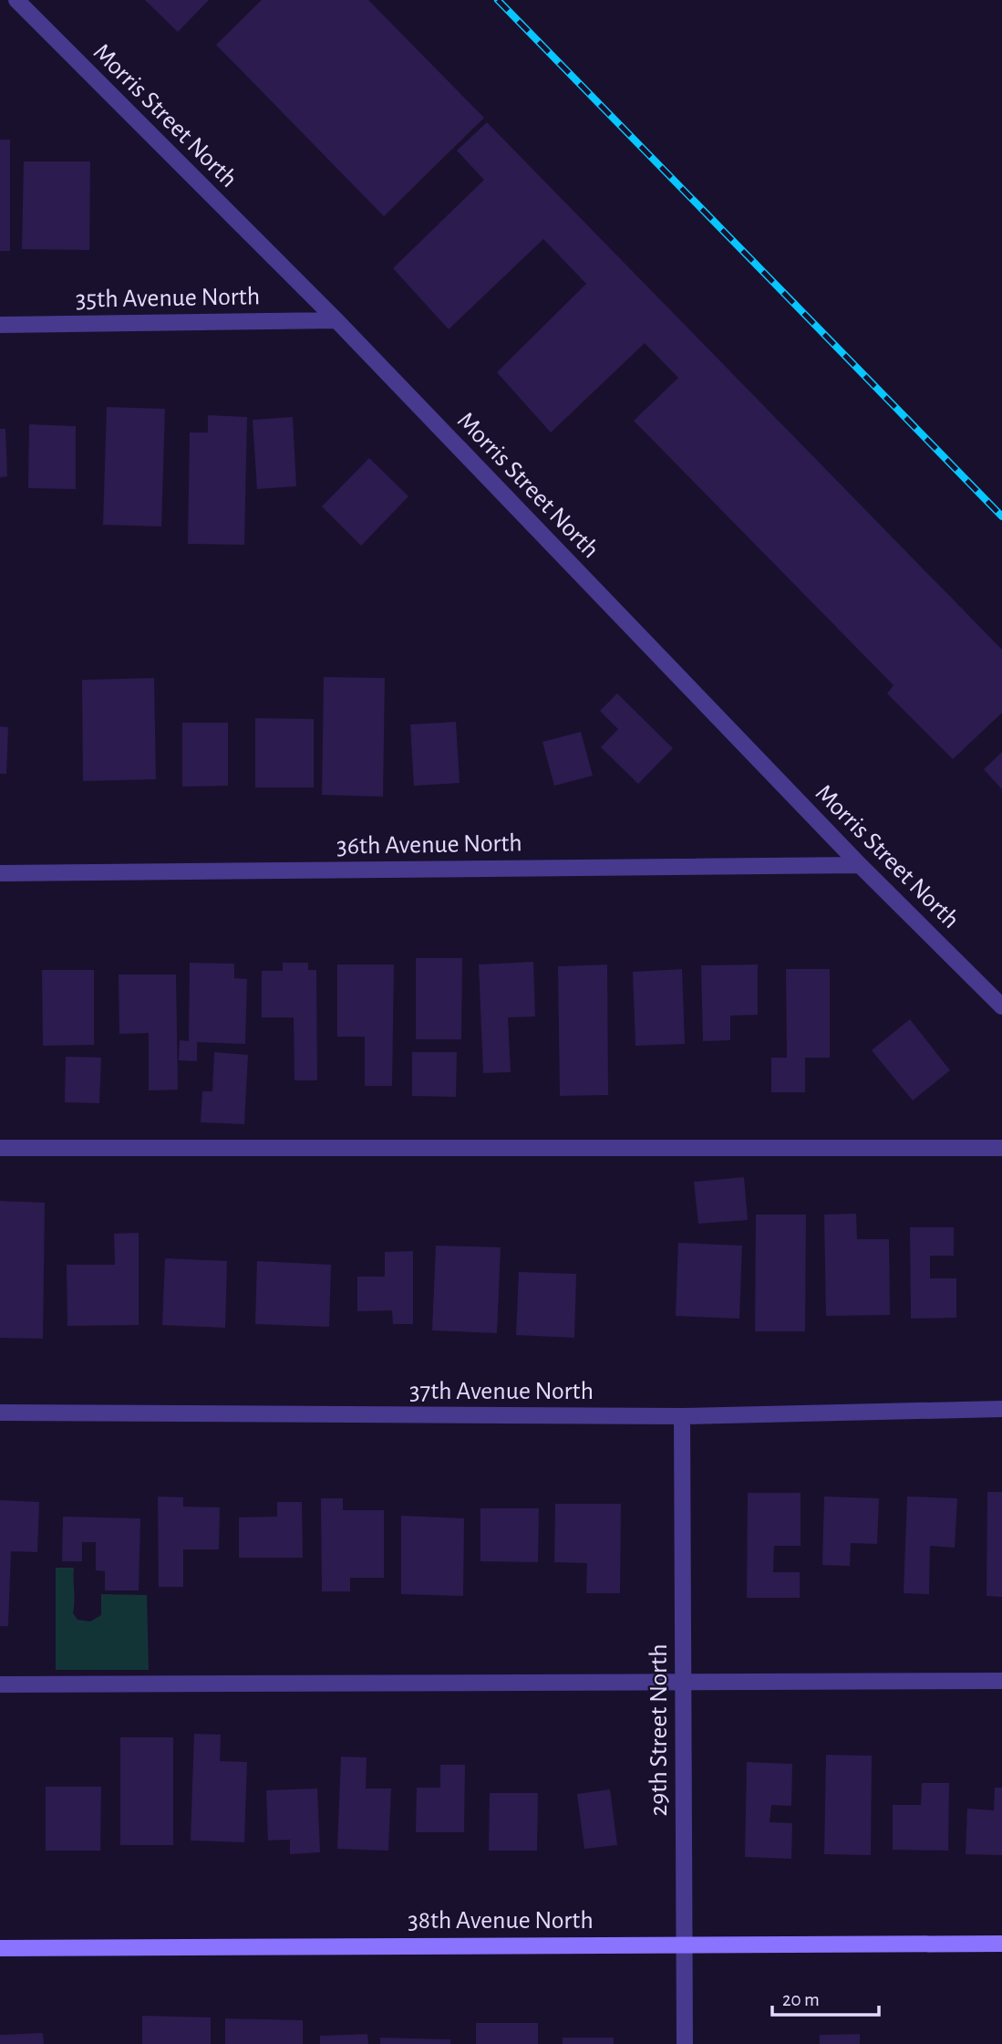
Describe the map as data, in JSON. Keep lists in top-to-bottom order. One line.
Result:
{"streets":{"main road":["38th Avenue North"],"street":["Morris Street North","35th Avenue North","36th Avenue North","37th Avenue North","29th Street North"]},"crossings":[["Morris Street North","35th Avenue North"],["Morris Street North","36th Avenue North"],["37th Avenue North","29th Street North"],["29th Street North","38th Avenue North"]],"scale_bar":"20 m"}
